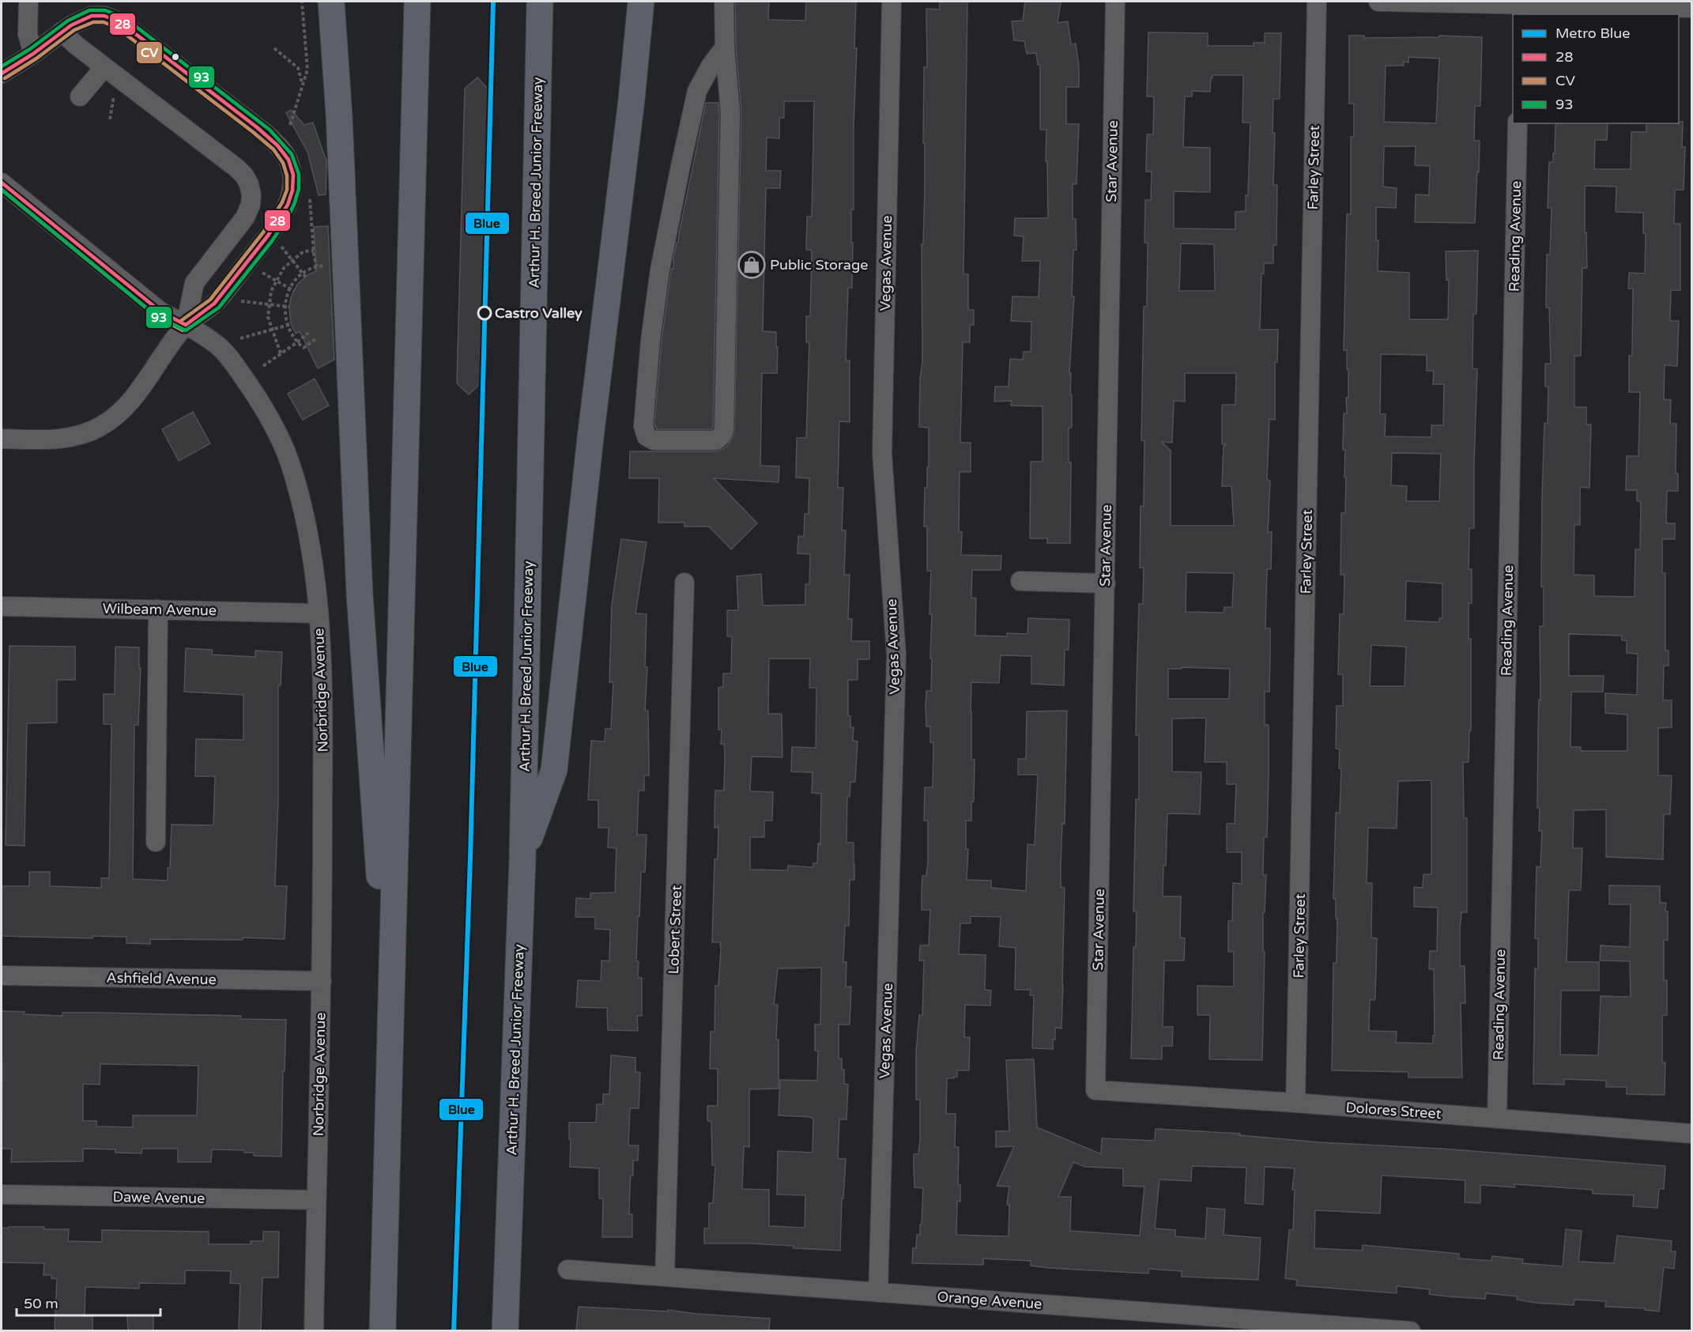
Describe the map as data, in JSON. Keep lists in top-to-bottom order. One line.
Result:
{"streets":{"highway":["Arthur H. Breed Junior Freeway"],"street":["Star Avenue","Farley Street","Reading Avenue","Vegas Avenue","Wilbeam Avenue","Norbridge Avenue","Lobert Street","Ashfield Avenue","Dolores Street","Dawe Avenue","Orange Avenue"]},"crossings":[["Star Avenue","Dolores Street"],["Farley Street","Dolores Street"],["Reading Avenue","Dolores Street"],["Vegas Avenue","Orange Avenue"],["Wilbeam Avenue","Norbridge Avenue"],["Norbridge Avenue","Ashfield Avenue"],["Norbridge Avenue","Dawe Avenue"],["Lobert Street","Orange Avenue"]],"places":{"shop":["Public Storage"],"other":["Castro Valley"]},"lines":["metro line Blue","transit line 93","transit line 28","transit line CV"],"legend":["Metro Blue","28","CV","93"],"scale_bar":"50 m"}
